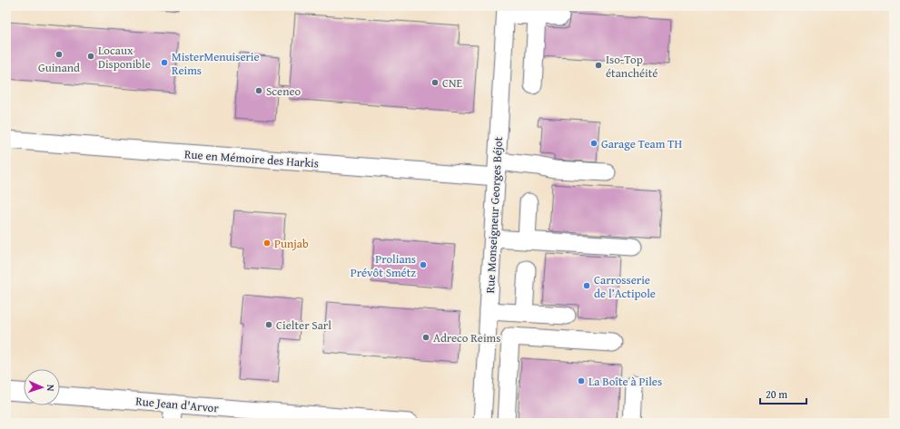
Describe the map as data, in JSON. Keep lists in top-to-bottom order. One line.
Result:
{"streets":{"street":["Rue en Mémoire des Harkis","Rue Monseigneur Georges Béjot","Rue Jean d'Arvor"]},"crossings":[["Rue en Mémoire des Harkis","Rue Monseigneur Georges Béjot"]],"places":["Guinand","Locaux Disponible","MisterMenuiserie Reims","Iso-Top étanchéité","CNE","Sceneo","Garage Team TH","Punjab","Prolians Prévôt Smétz","Carrosserie de l’Actipole","Cielter Sarl","Adreco Reims","La Boîte à Piles"],"scale_bar":"20 m","north":"right"}
